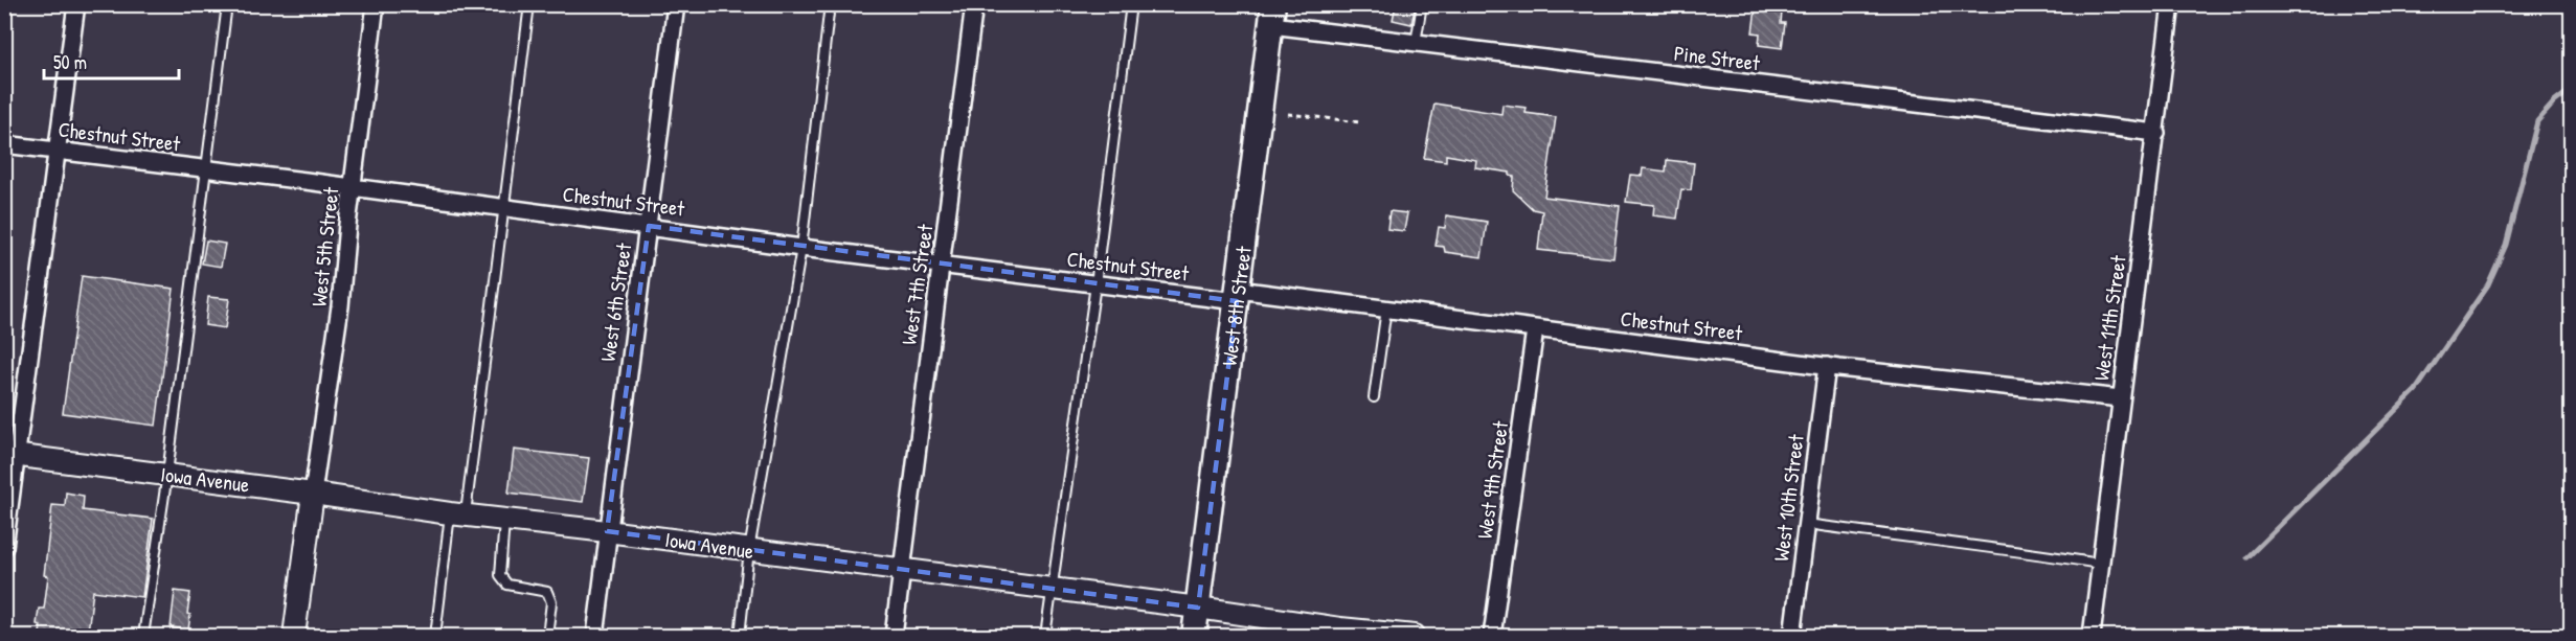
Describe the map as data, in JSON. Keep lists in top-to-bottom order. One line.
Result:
{"streets":{"main road":["West 8th Street"],"street":["Pine Street","Chestnut Street","West 5th Street","West 7th Street","West 6th Street","West 11th Street","Iowa Avenue","West 9th Street","West 10th Street"]},"crossings":[["Pine Street","West 8th Street"],["Pine Street","West 11th Street"],["Chestnut Street","West 5th Street"],["Chestnut Street","West 7th Street"],["Chestnut Street","West 6th Street"],["Chestnut Street","West 8th Street"],["Chestnut Street","West 11th Street"],["Chestnut Street","West 9th Street"],["Chestnut Street","West 10th Street"],["West 5th Street","Iowa Avenue"],["West 7th Street","Iowa Avenue"],["West 6th Street","Iowa Avenue"],["West 8th Street","Iowa Avenue"]],"scale_bar":"50 m"}
